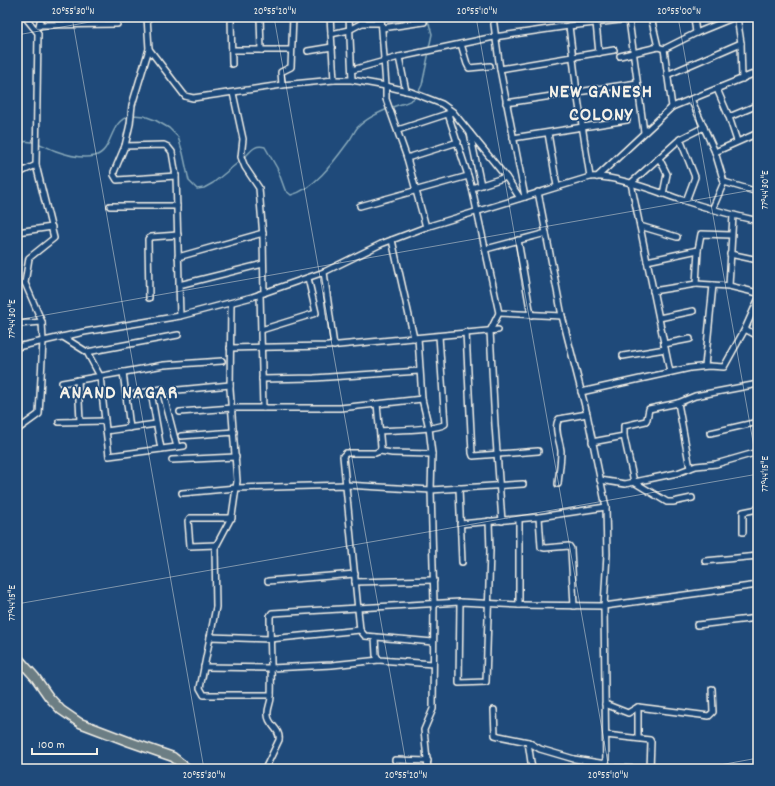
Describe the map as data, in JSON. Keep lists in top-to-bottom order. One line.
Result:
{"districts":["NEW GANESH COLONY","ANAND NAGAR"],"scale_bar":"100 m","coordinates":["20°55'30\"N","20°55'20\"N","20°55'10\"N","20°55'00\"N","77°44'30\"E","77°44'15\"E"]}
